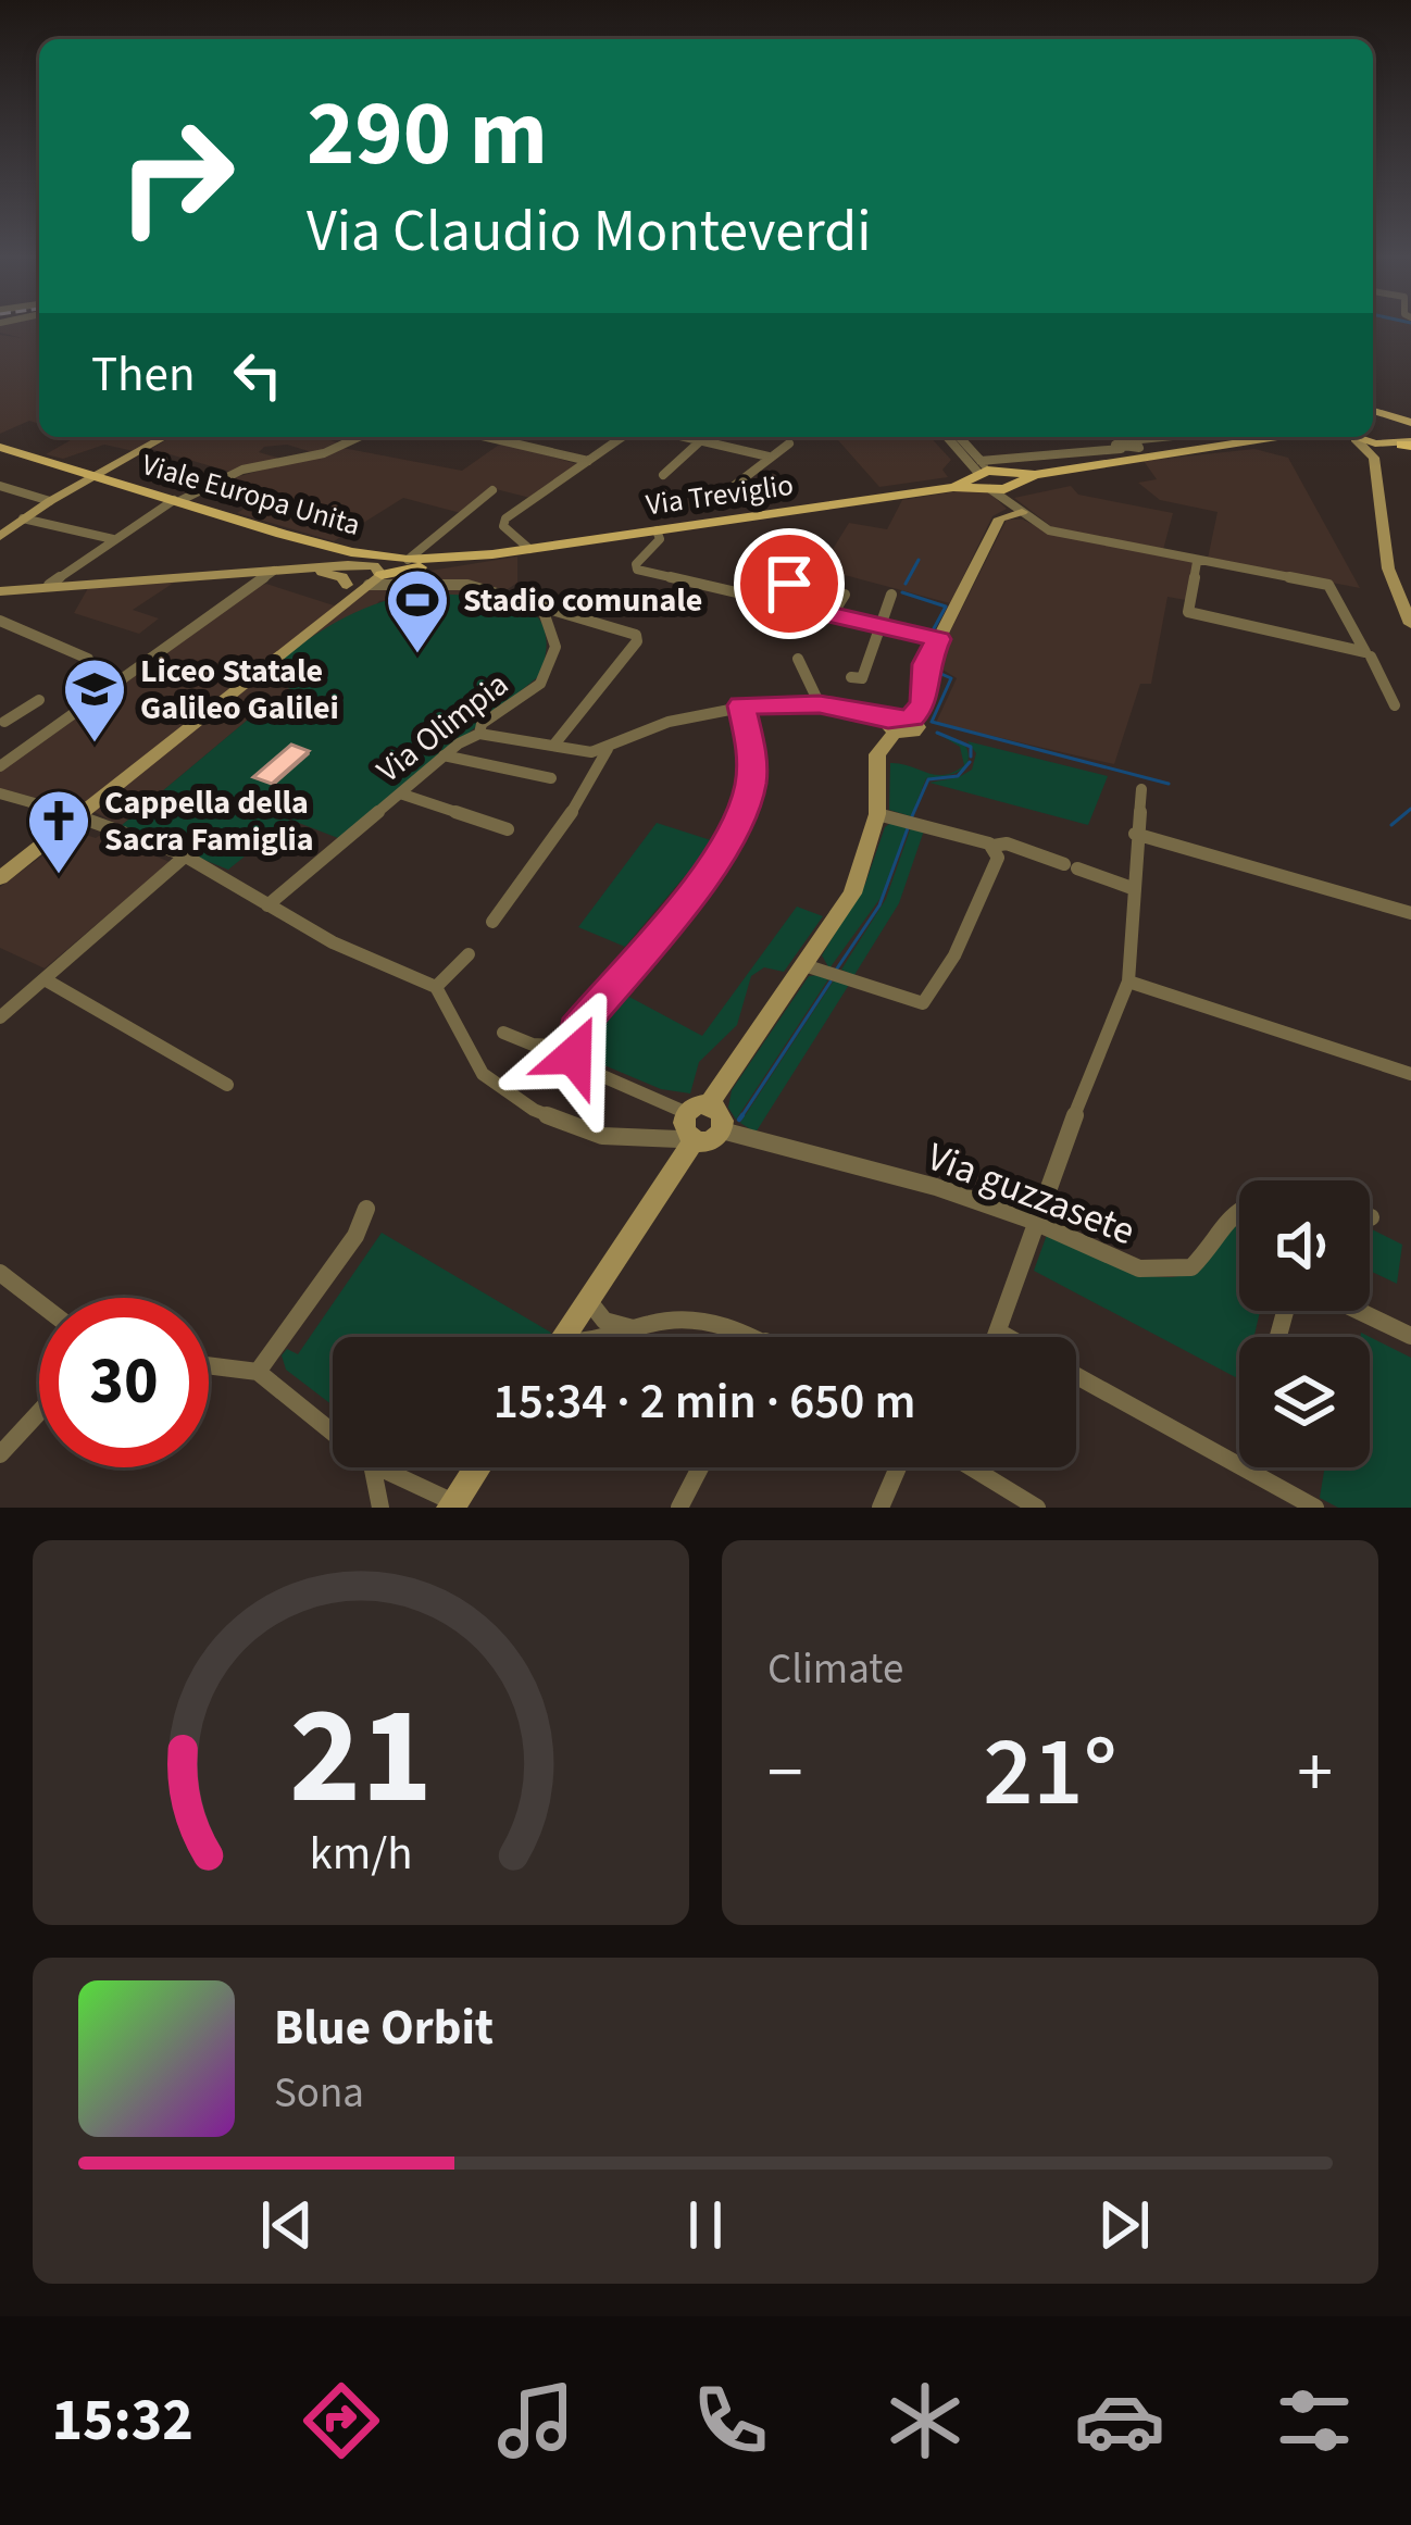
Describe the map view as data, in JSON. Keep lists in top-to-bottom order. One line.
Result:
{"streets":{"main road":["Viale Europa Unita","Via Treviglio"],"street":["Via Olimpia","Via guzzasete"]},"crossings":[["Viale Europa Unita","Via Treviglio"]],"places":{"sports":["Stadio comunale"],"school or university":["Liceo Statale Galileo Galilei"],"church":["Cappella della Sacra Famiglia"]},"page":{"turn":["290 m","Via Claudio Monteverdi"],"then":"Then","limit":"30","trip":"15:34 · 2 min · 650 m","tile":"Climate","heat":["−","21°","+"],"song":["Blue Orbit","Sona"],"tabs":"15:32","gauge":["21","km/h"]}}
